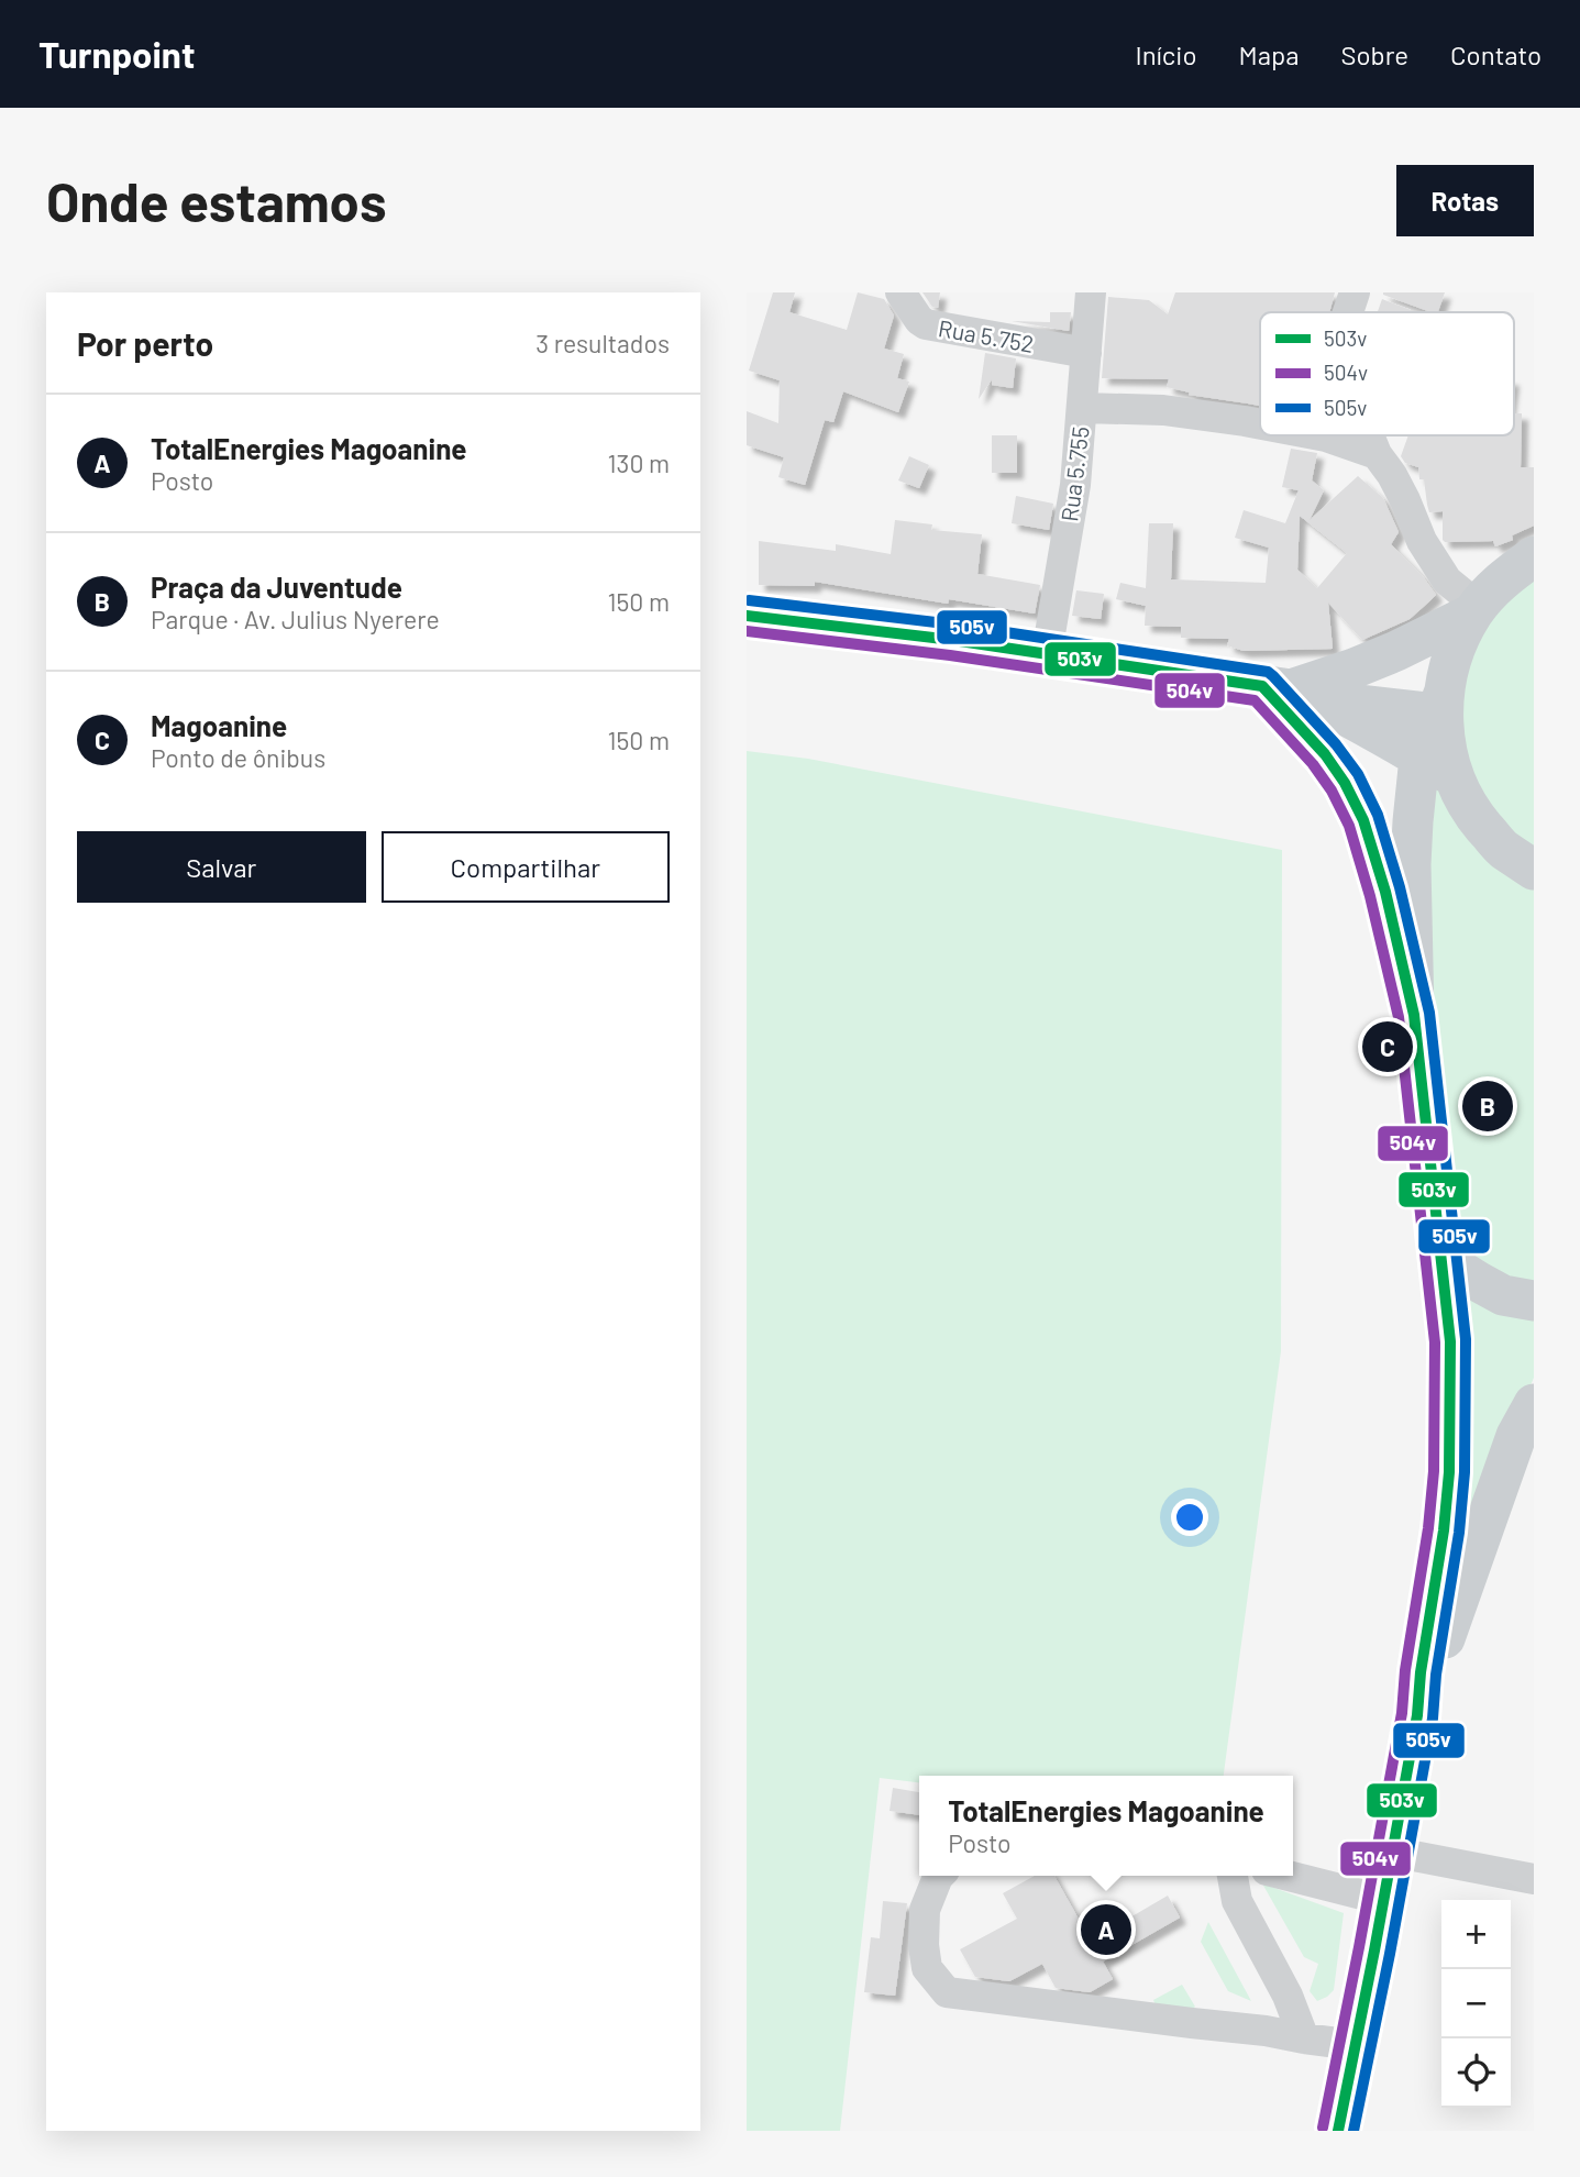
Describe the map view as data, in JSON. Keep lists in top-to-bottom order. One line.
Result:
{"streets":{"street":["Rua 5.752","Rua 5.755"]},"crossings":[["Rua 5.752","Rua 5.755"]],"lines":["transit line 505v","transit line 503v","transit line 504v"],"legend":["503v","504v","505v"],"page":{"header":"Turnpoint","nav":["Início","Mapa","Sobre","Contato"],"buttons":["Rotas",["Salvar","Compartilhar"]],"title":"Onde estamos","heading":["Por perto","3 resultados"],"list":[{"mark":"A","name":"TotalEnergies Magoanine","note":"Posto","value":"130 m"},{"mark":"B","name":"Praça da Juventude","note":"Parque · Av. Julius Nyerere","value":"150 m"},{"mark":"C","name":"Magoanine","note":"Ponto de ônibus","value":"150 m"}],"pins":["C","B","A"],"popup":["TotalEnergies Magoanine","Posto"],"map_buttons":["+","−"]}}
